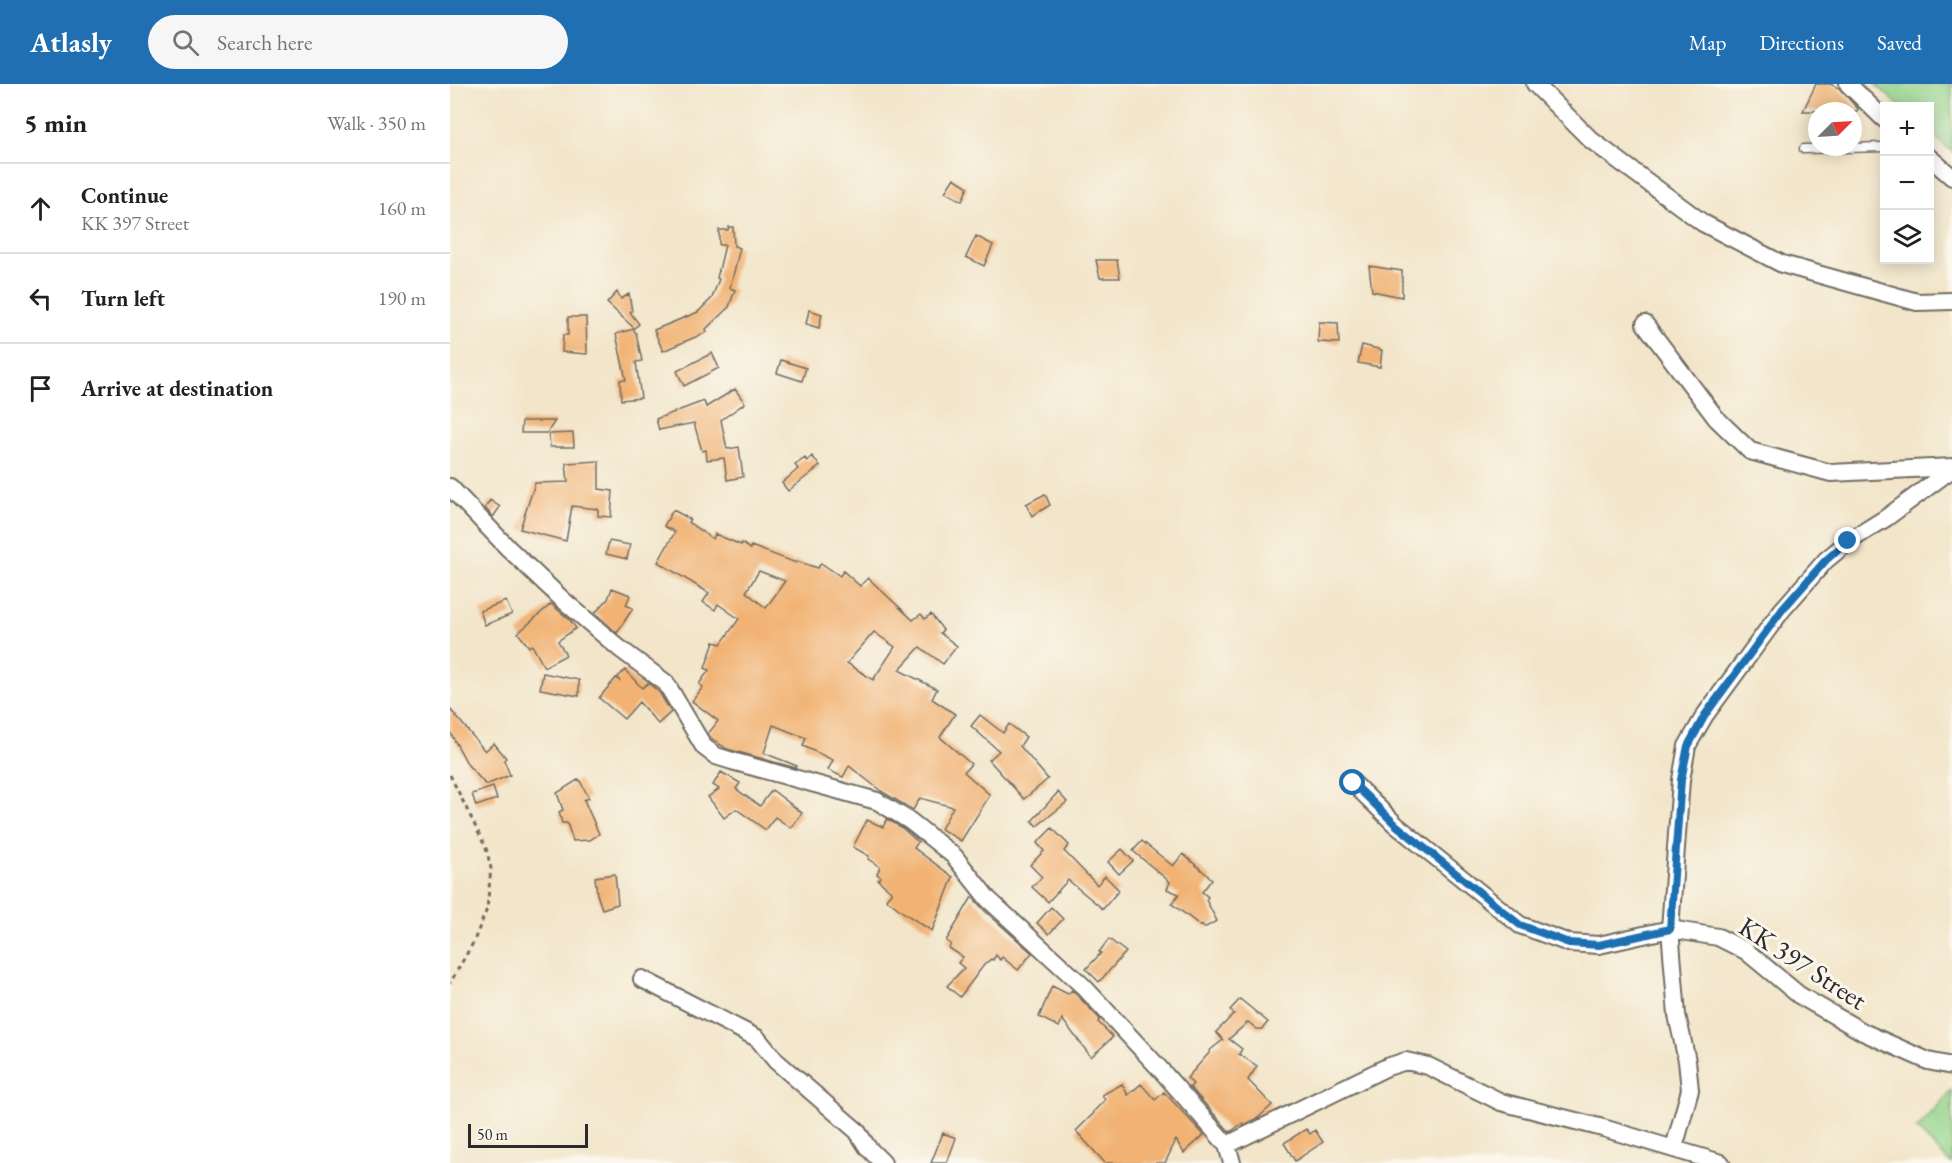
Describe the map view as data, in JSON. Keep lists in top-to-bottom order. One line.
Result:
{"streets":{"street":["KK 397 Street"]},"scale_bar":"50 m","north":"top right","page":{"header":"Atlasly","search":"Search here","nav":["Map","Directions","Saved"],"heading":["5 min","Walk · 350 m"],"map_buttons":["+","−"],"list":[["Continue","KK 397 Street","160 m"],["Turn left","190 m"],"Arrive at destination"],"scale":"50 m"}}
